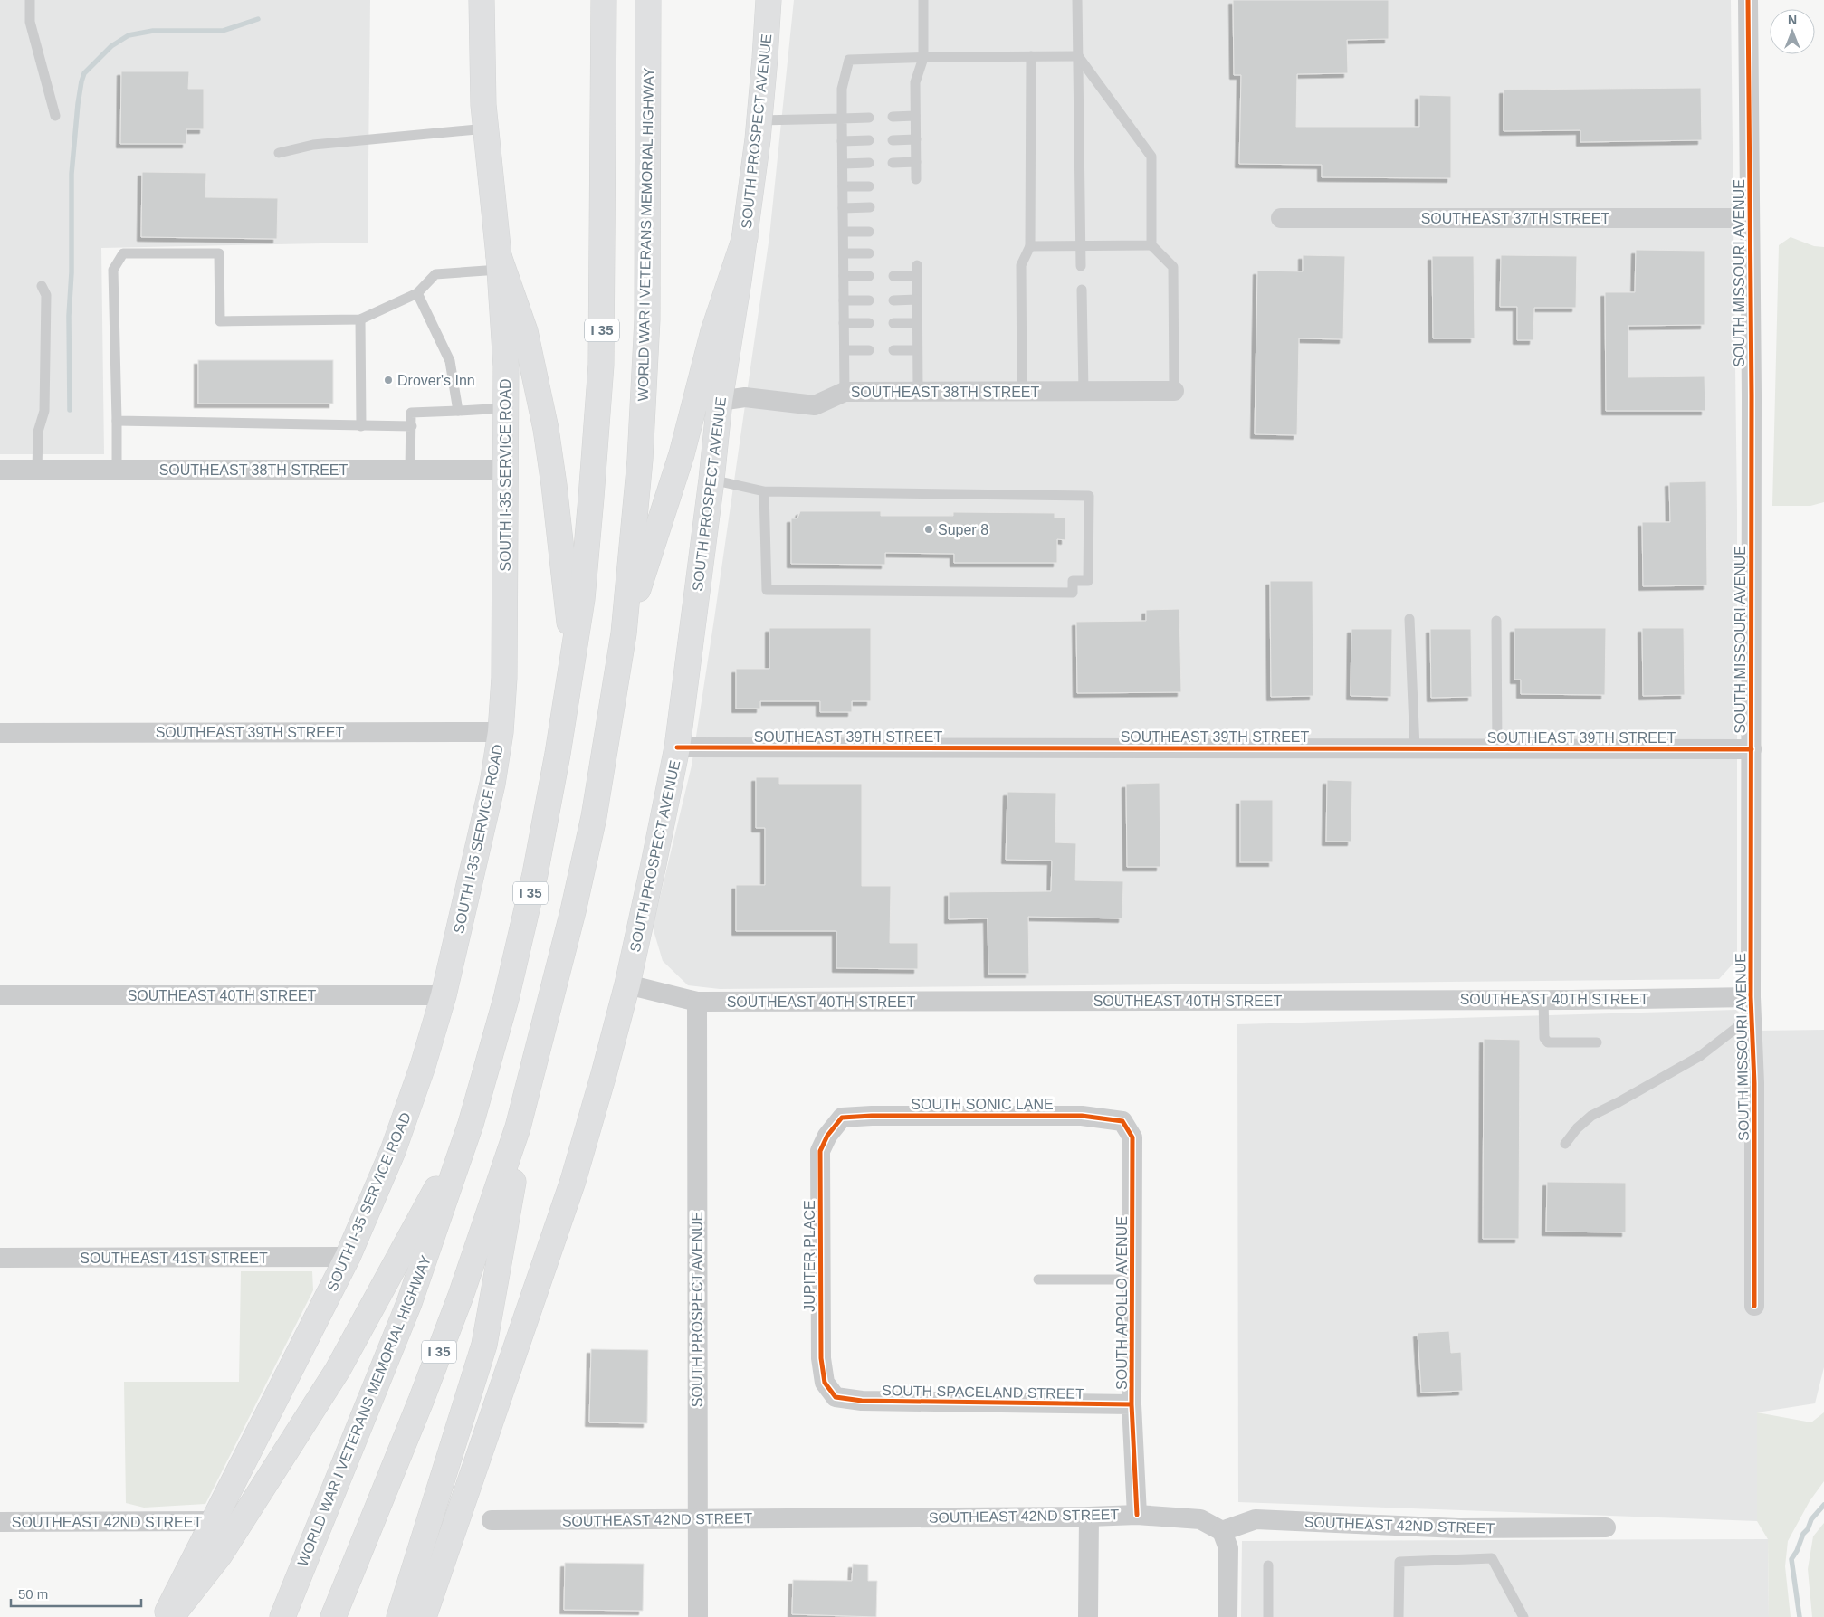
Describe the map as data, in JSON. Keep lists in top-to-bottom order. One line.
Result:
{"streets":{"main road":["SOUTH PROSPECT AVENUE","WORLD WAR I VETERANS MEMORIAL HIGHWAY","I 35","SOUTH I-35 SERVICE ROAD"],"street":["SOUTHEAST 37TH STREET","SOUTH MISSOURI AVENUE","SOUTHEAST 38TH STREET","SOUTHEAST 39TH STREET","SOUTHEAST 40TH STREET","SOUTH SONIC LANE","JUPITER PLACE","SOUTHEAST 41ST STREET","SOUTH APOLLO AVENUE","SOUTH SPACELAND STREET","SOUTHEAST 42ND STREET"]},"crossings":[["SOUTH PROSPECT AVENUE","SOUTHEAST 38TH STREET"],["SOUTH PROSPECT AVENUE","SOUTHEAST 39TH STREET"],["SOUTH PROSPECT AVENUE","SOUTHEAST 40TH STREET"],["SOUTH PROSPECT AVENUE","SOUTHEAST 42ND STREET"],["SOUTHEAST 37TH STREET","SOUTH MISSOURI AVENUE"],["SOUTH MISSOURI AVENUE","SOUTHEAST 39TH STREET"],["SOUTH MISSOURI AVENUE","SOUTHEAST 40TH STREET"],["SOUTHEAST 38TH STREET","SOUTH I-35 SERVICE ROAD"],["SOUTH I-35 SERVICE ROAD","SOUTHEAST 39TH STREET"],["SOUTH I-35 SERVICE ROAD","SOUTHEAST 40TH STREET"],["SOUTH I-35 SERVICE ROAD","SOUTHEAST 41ST STREET"],["SOUTH I-35 SERVICE ROAD","SOUTHEAST 42ND STREET"],["SOUTH SONIC LANE","JUPITER PLACE"],["SOUTH SONIC LANE","SOUTH APOLLO AVENUE"],["JUPITER PLACE","SOUTH SPACELAND STREET"],["SOUTH APOLLO AVENUE","SOUTH SPACELAND STREET"],["SOUTH APOLLO AVENUE","SOUTHEAST 42ND STREET"]],"places":["Drover's Inn","Super 8"],"scale_bar":"50 m","north":"top"}
